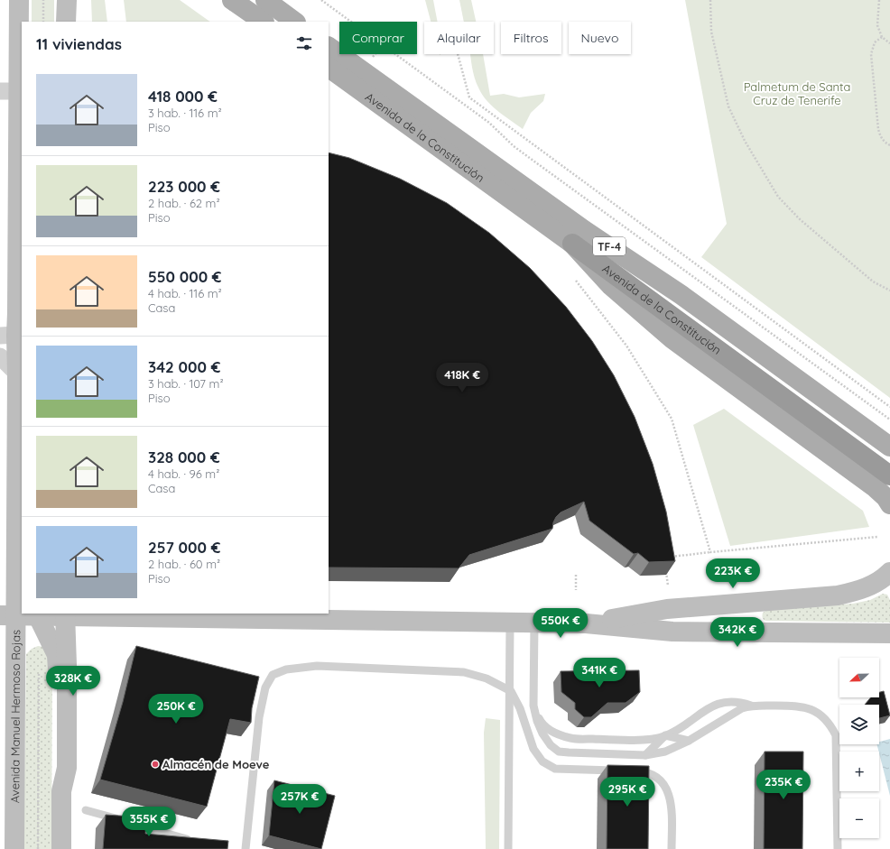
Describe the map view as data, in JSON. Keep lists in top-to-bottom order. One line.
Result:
{"streets":{"highway":["Avenida de la Constitución","TF-4"],"main road":["Avenida Manuel Hermoso Rojas"]},"parks":["Palmetum de Santa Cruz de Tenerife"],"places":["Almacén de Moeve"],"north":"left","page":{"chip":["Comprar","Alquilar","Filtros","Nuevo"],"heading":"11 viviendas","list":[{"name":"418 000 €","note":"3 hab. · 116 m² · Piso"},{"name":"223 000 €","note":"2 hab. · 62 m² · Piso"},{"name":"550 000 €","note":"4 hab. · 116 m² · Casa"},{"name":"342 000 €","note":"3 hab. · 107 m² · Piso"},{"name":"328 000 €","note":"4 hab. · 96 m² · Casa"},{"name":"257 000 €","note":"2 hab. · 60 m² · Piso"}],"price":["418K €","223K €","550K €","342K €","341K €","328K €","250K €","235K €","295K €","257K €","355K €"],"map_buttons":["+","−"]}}
